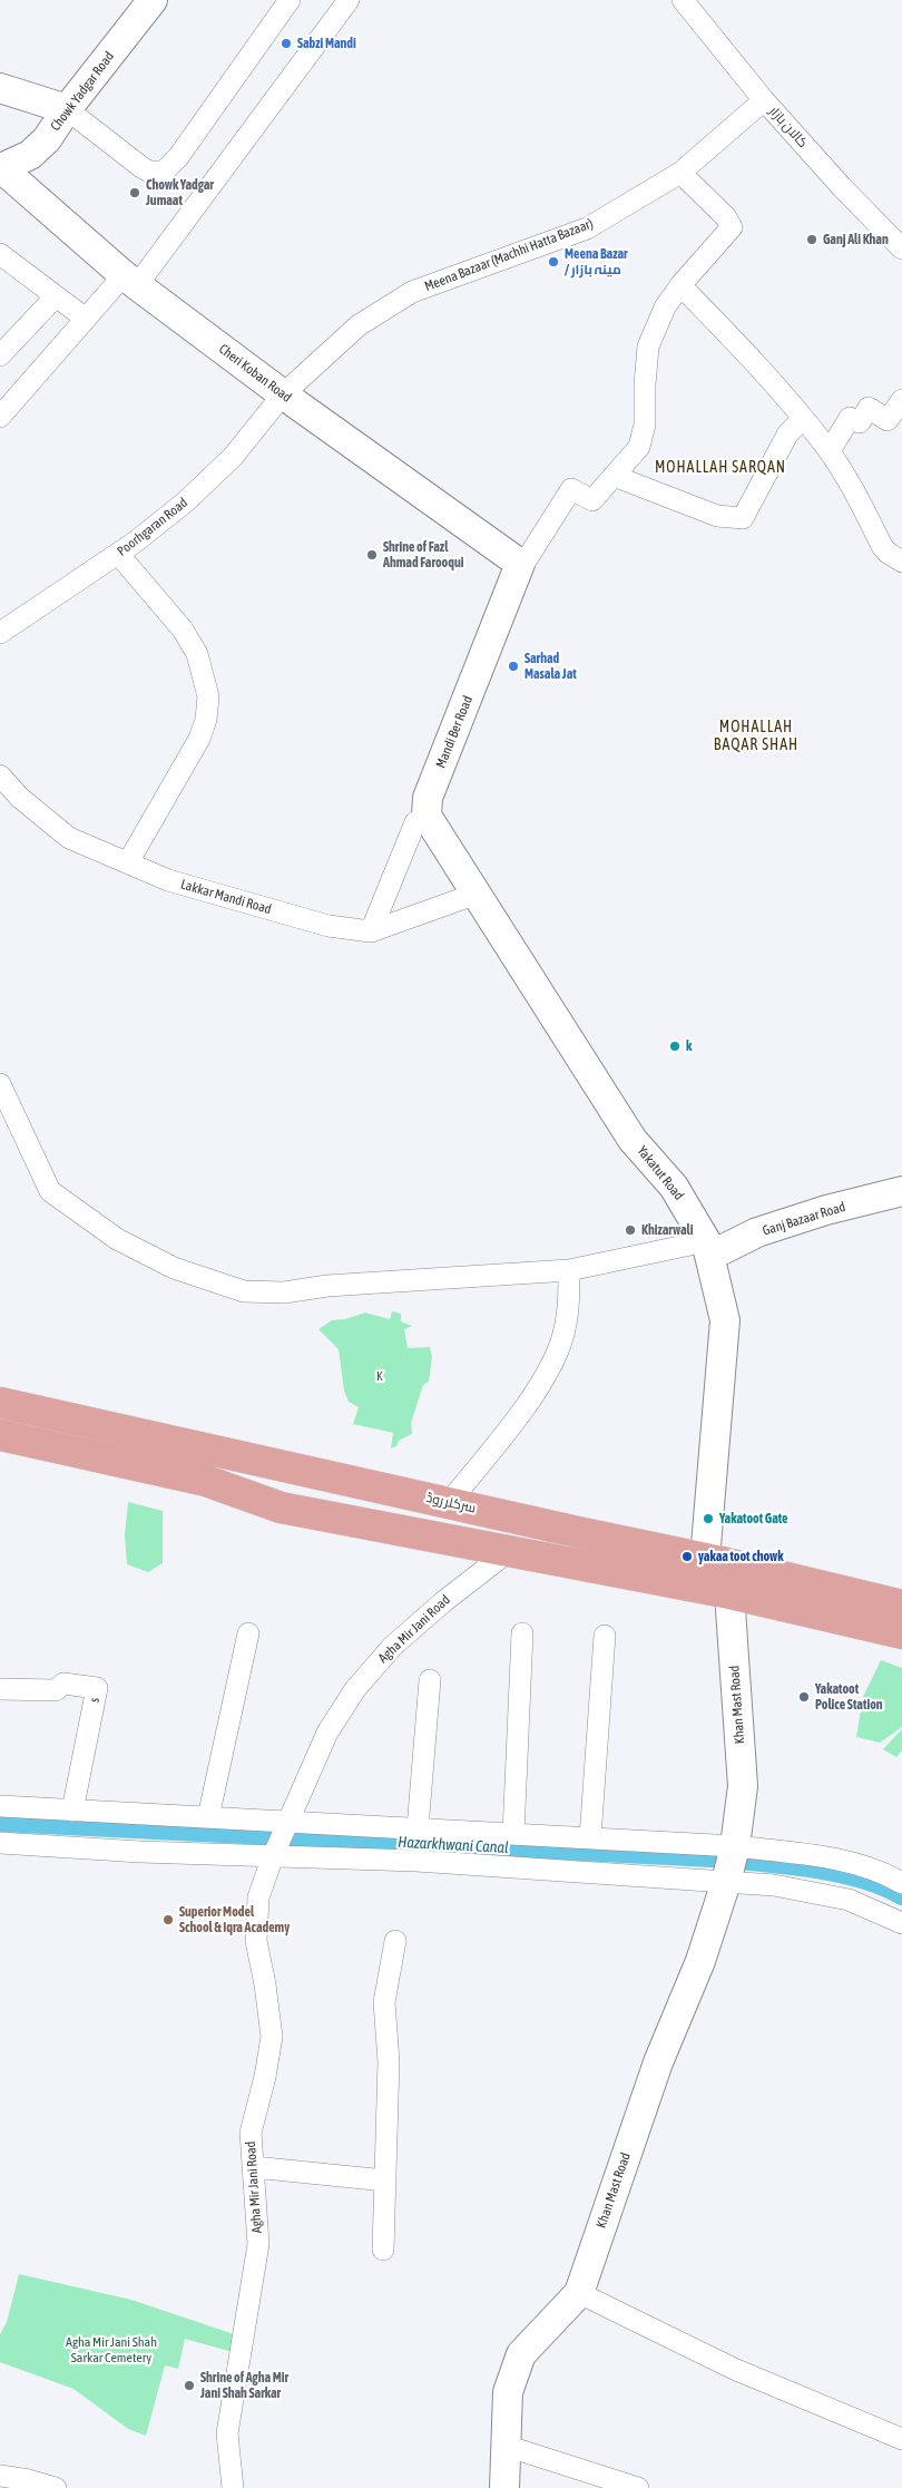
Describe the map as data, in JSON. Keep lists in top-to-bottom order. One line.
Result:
{"streets":{"main road":["سرکلر روڈ","Agha Mir Jani Road","Khan Mast Road"],"street":["Chowk Yadgar Road","کالان بازار","Meena Bazaar (Machhi Hatta Bazaar)","Cheri Koban Road","Poorhgaran Road","Mandi Ber Road","Lakkar Mandi Road","Yakatut Road","Ganj Bazaar Road","s"]},"crossings":[["Chowk Yadgar Road","Cheri Koban Road"],["کالان بازار","Meena Bazaar (Machhi Hatta Bazaar)"],["Meena Bazaar (Machhi Hatta Bazaar)","Cheri Koban Road"],["Meena Bazaar (Machhi Hatta Bazaar)","Poorhgaran Road"],["Cheri Koban Road","Poorhgaran Road"],["Cheri Koban Road","Mandi Ber Road"],["Lakkar Mandi Road","Yakatut Road"],["Yakatut Road","Ganj Bazaar Road"],["Yakatut Road","سرکلر روڈ"],["Yakatut Road","Khan Mast Road"],["سرکلر روڈ","Agha Mir Jani Road"],["سرکلر روڈ","Khan Mast Road"]],"districts":["MOHALLAH SARQAN","MOHALLAH BAQAR SHAH"],"water":["Hazarkhwani Canal"],"parks":["K","Agha Mir Jani Shah Sarkar Cemetery"],"places":["Sabzi Mandi","Chowk Yadgar Jumaat","Ganj Ali Khan","Meena Bazar / مينہ بازار","Shrine of Fazl Ahmad Farooqui","Sarhad Masala Jat","k","Khizarwali","Yakatoot Gate","yakaa toot chowk","Yakatoot Police Station","Superior Model School & Iqra Academy","Shrine of Agha Mir Jani Shah Sarkar"]}
